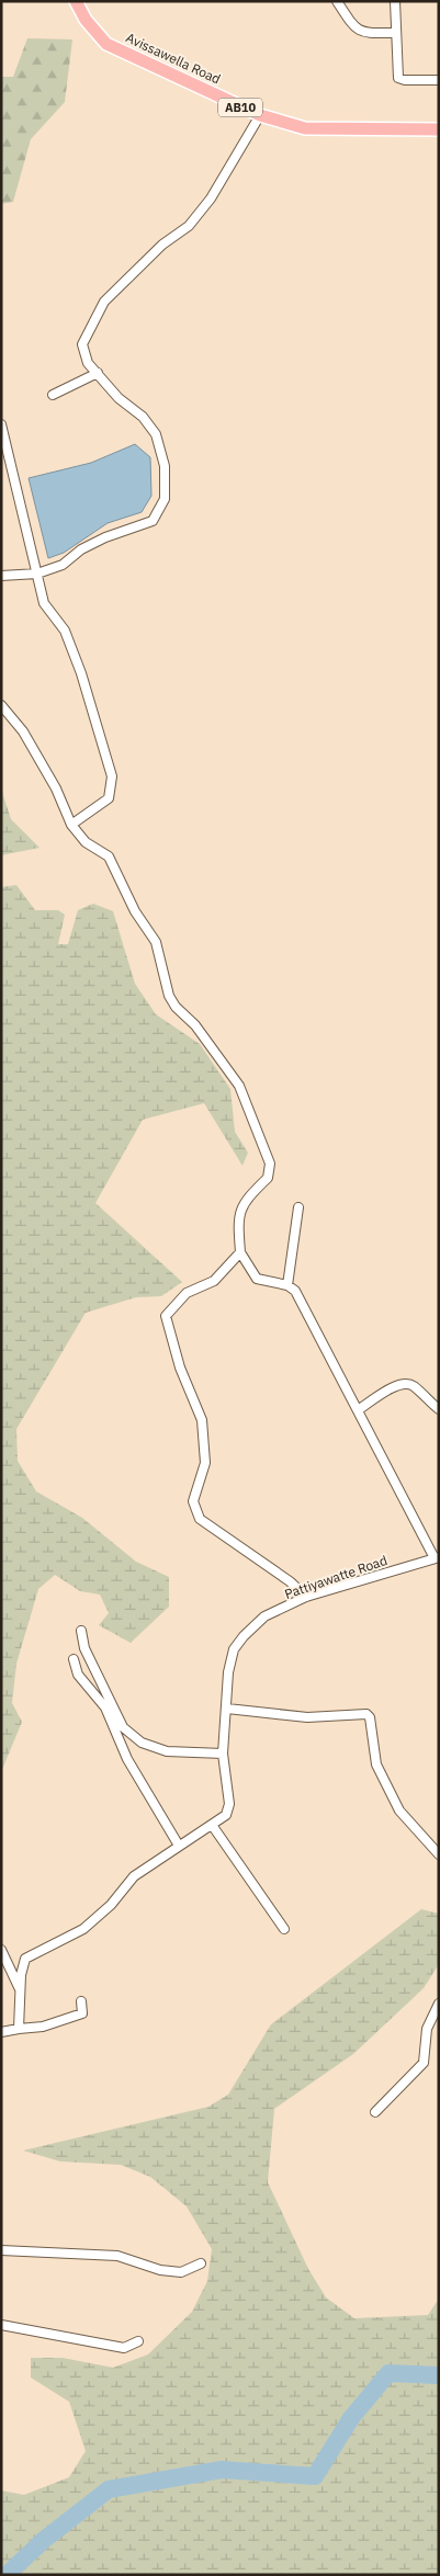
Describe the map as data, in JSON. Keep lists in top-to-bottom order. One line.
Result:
{"streets":{"main road":["Avissawella Road","AB10"],"street":["Pattiyawatte Road"]}}
